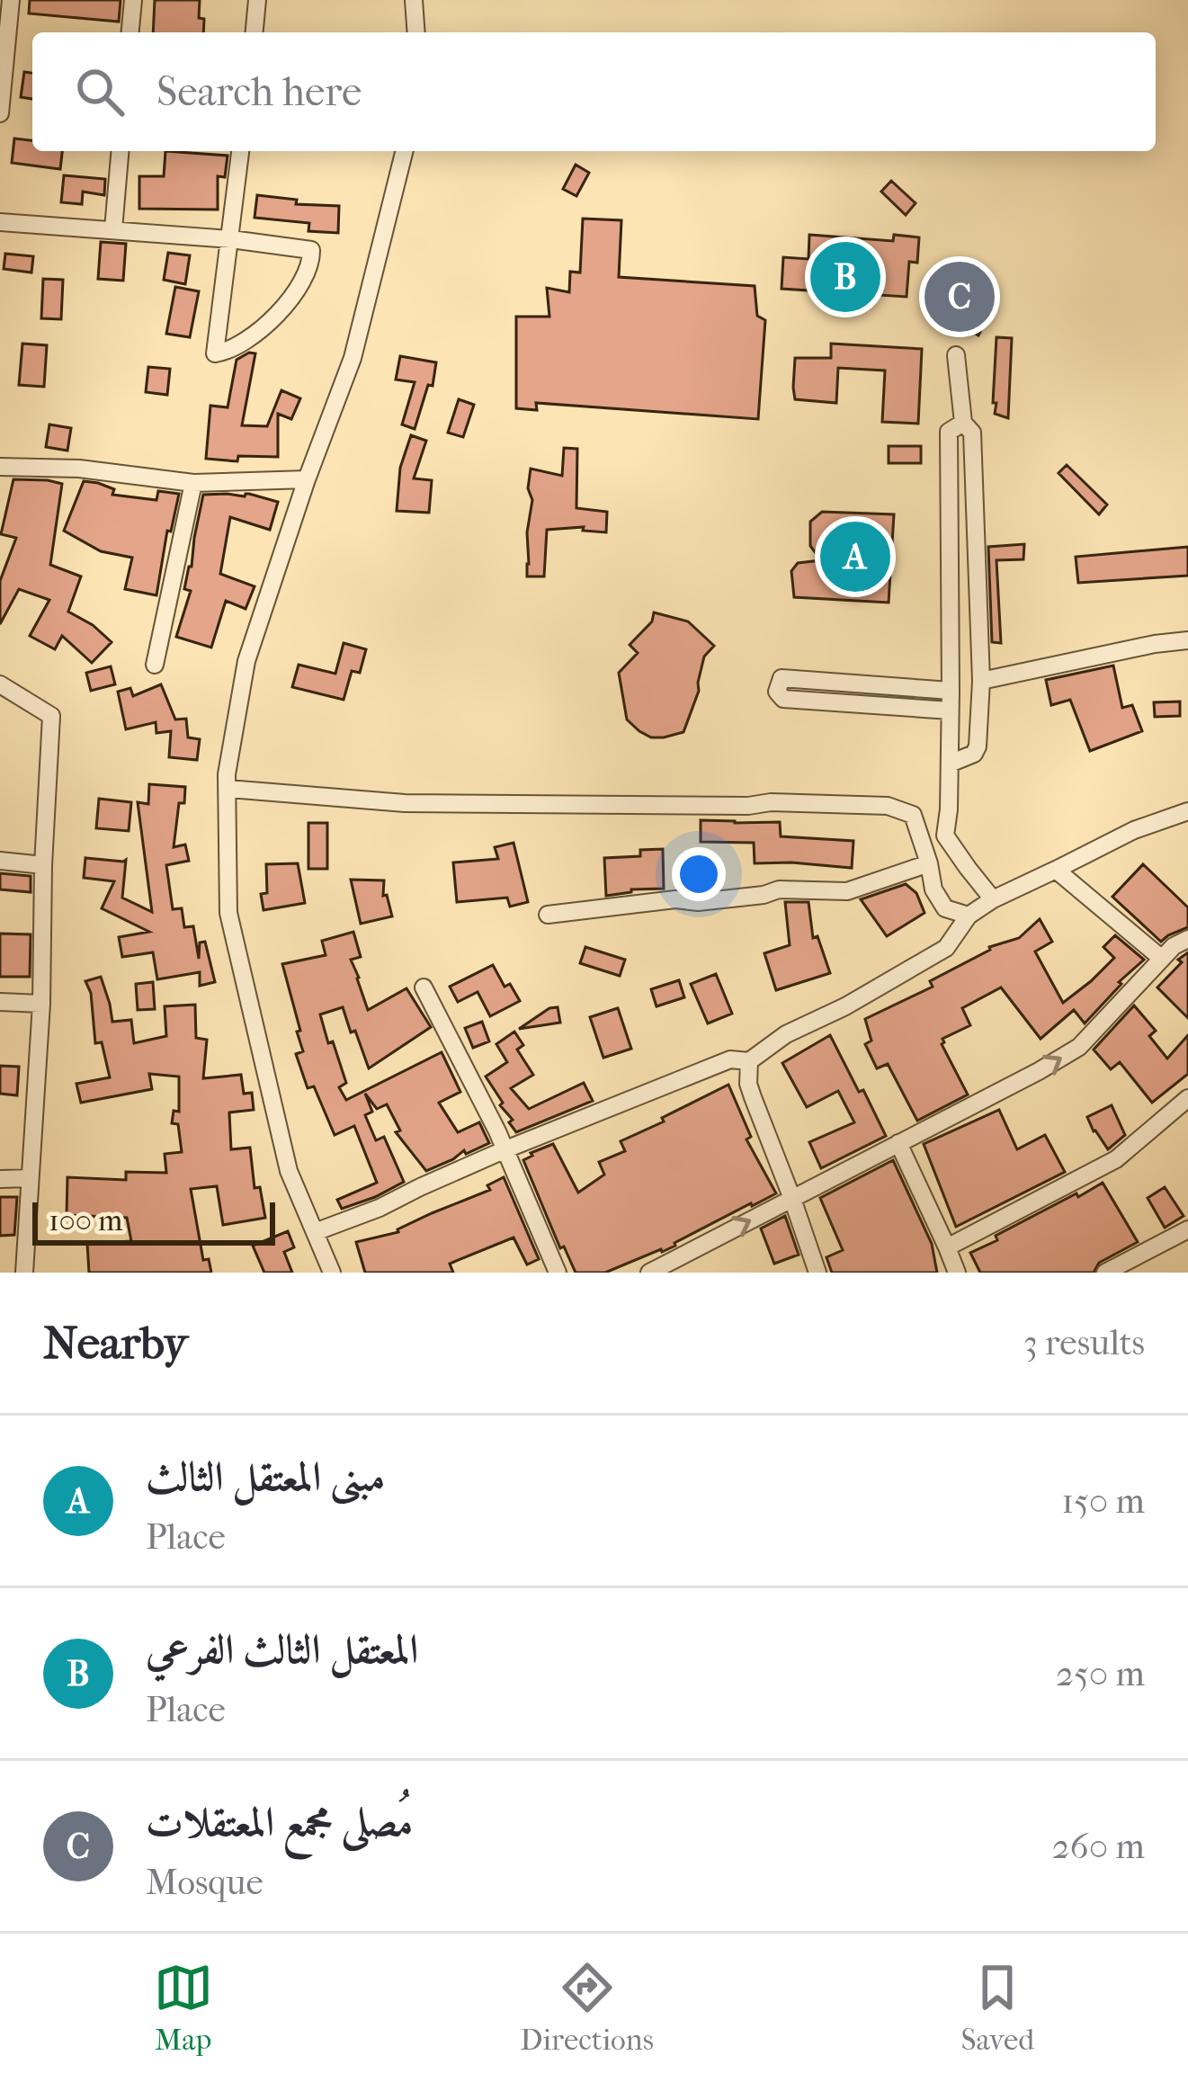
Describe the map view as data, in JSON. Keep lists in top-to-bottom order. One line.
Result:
{"scale_bar":"100 m","page":{"search":"Search here","pins":["B","C","A"],"scale":"100 m","heading":["Nearby","3 results"],"list":[{"mark":"A","name":"مبنى المعتقل الثالث","note":"Place","value":"150 m"},{"mark":"B","name":"المعتقل الثالث الفرعي","note":"Place","value":"250 m"},{"mark":"C","name":"مُصلى مجمع المعتقلات","note":"Mosque","value":"260 m"}],"nav":["Map","Directions","Saved"]}}
